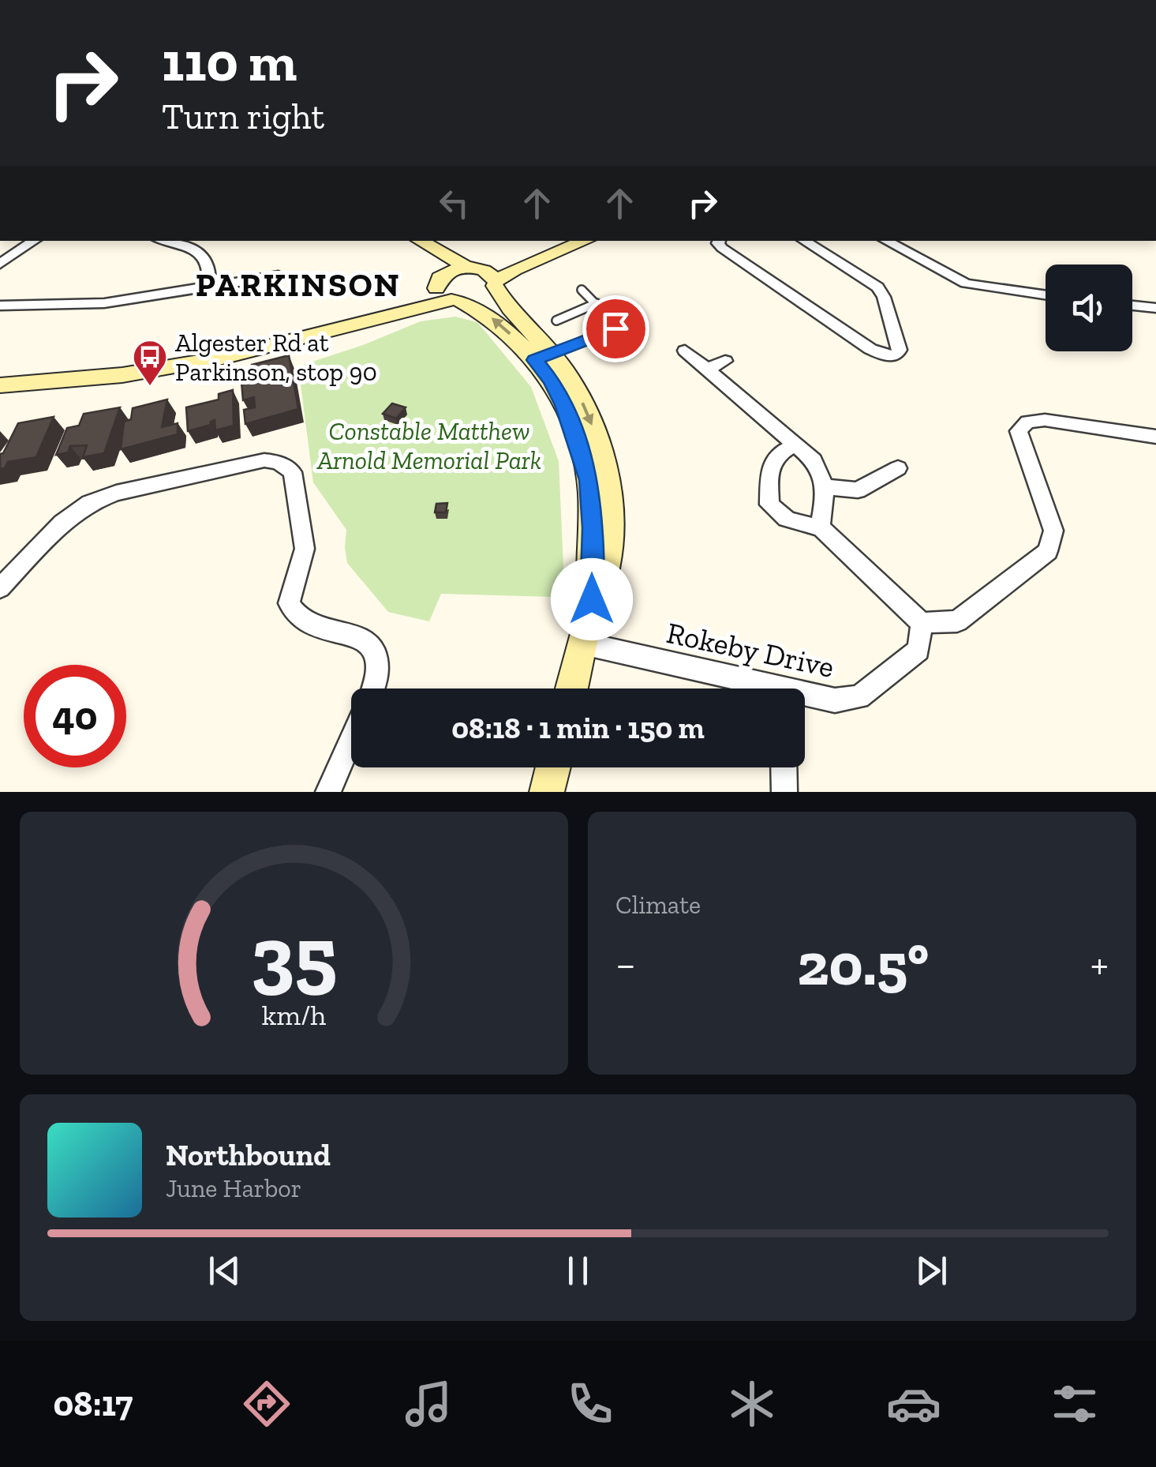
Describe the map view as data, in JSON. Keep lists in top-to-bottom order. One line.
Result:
{"streets":{"street":["Rokeby Drive"]},"districts":["PARKINSON"],"parks":["Constable Matthew Arnold Memorial Park"],"places":{"bus stop":["Algester Rd at Parkinson, stop 90"]},"page":{"turn":["110 m","Turn right"],"limit":"40","trip":"08:18 · 1 min · 150 m","tile":"Climate","heat":["−","20.5°","+"],"song":["Northbound","June Harbor"],"tabs":"08:17","gauge":["35","km/h"]}}
